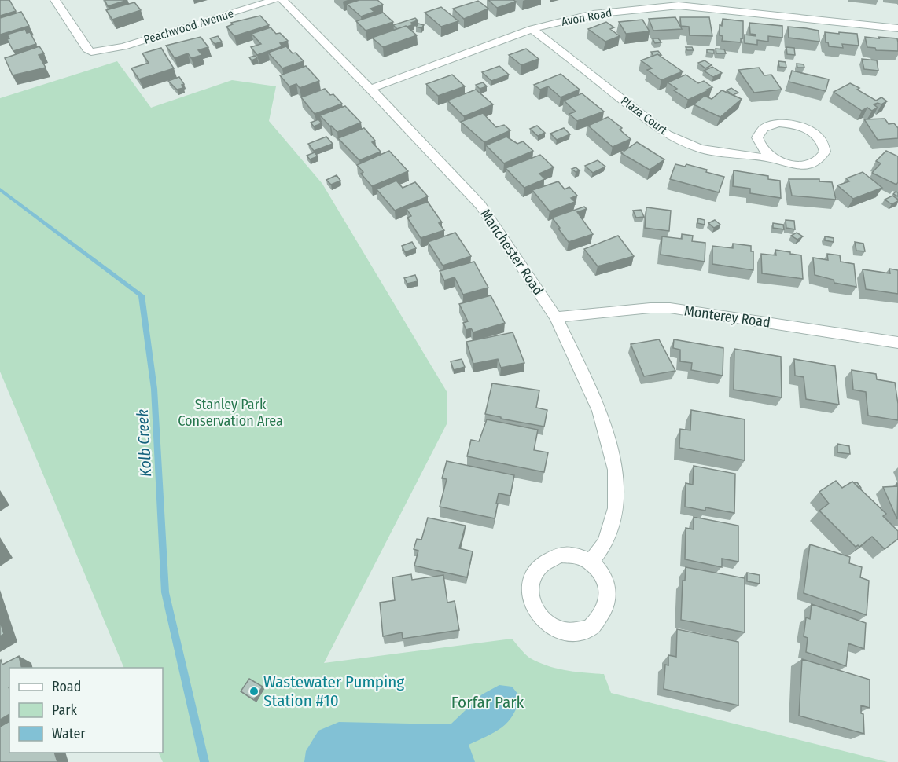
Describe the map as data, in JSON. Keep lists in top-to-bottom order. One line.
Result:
{"streets":{"street":["Avon Road","Peachwood Avenue","Plaza Court","Manchester Road","Monterey Road"]},"crossings":[["Avon Road","Plaza Court"],["Avon Road","Manchester Road"],["Manchester Road","Monterey Road"]],"water":["Kolb Creek"],"parks":["Stanley Park Conservation Area","Forfar Park"],"places":["Wastewater Pumping Station #10"],"legend":["Road","Park","Water"]}
